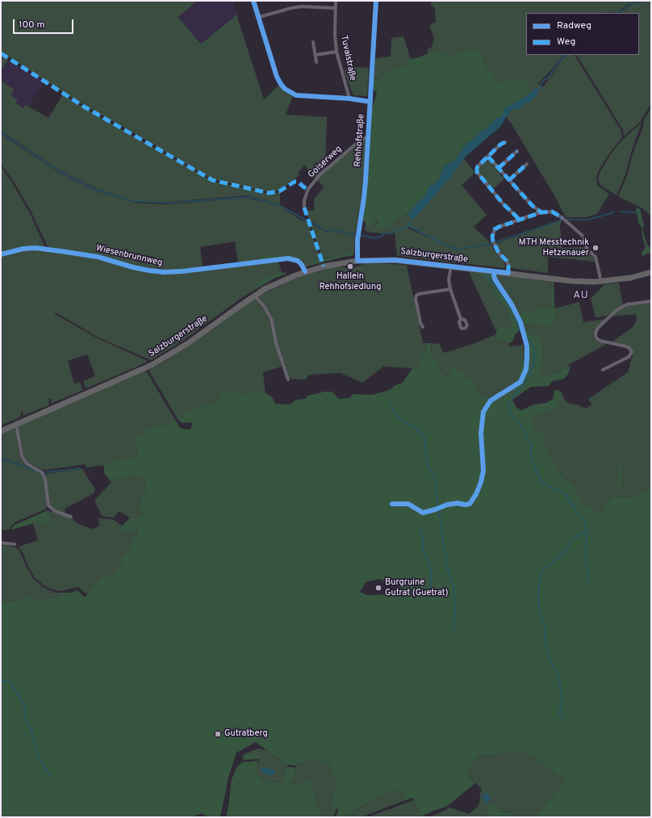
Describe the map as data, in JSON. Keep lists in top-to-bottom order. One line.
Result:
{"streets":{"main road":["Salzburgerstraße"],"street":["Tuvalstraße","Rehhofstraße","Golserweg","Wiesenbrunnweg"]},"crossings":[["Rehhofstraße","Golserweg"],["Rehhofstraße","Salzburgerstraße"],["Wiesenbrunnweg","Salzburgerstraße"]],"districts":["AU"],"places":["MTH Messtechnik Hetzenauer","Hallein Rehhofsiedlung","Burgruine Gutrat (Guetrat)","Gutratberg"],"legend":["Radweg","Weg"],"scale_bar":"100 m"}
